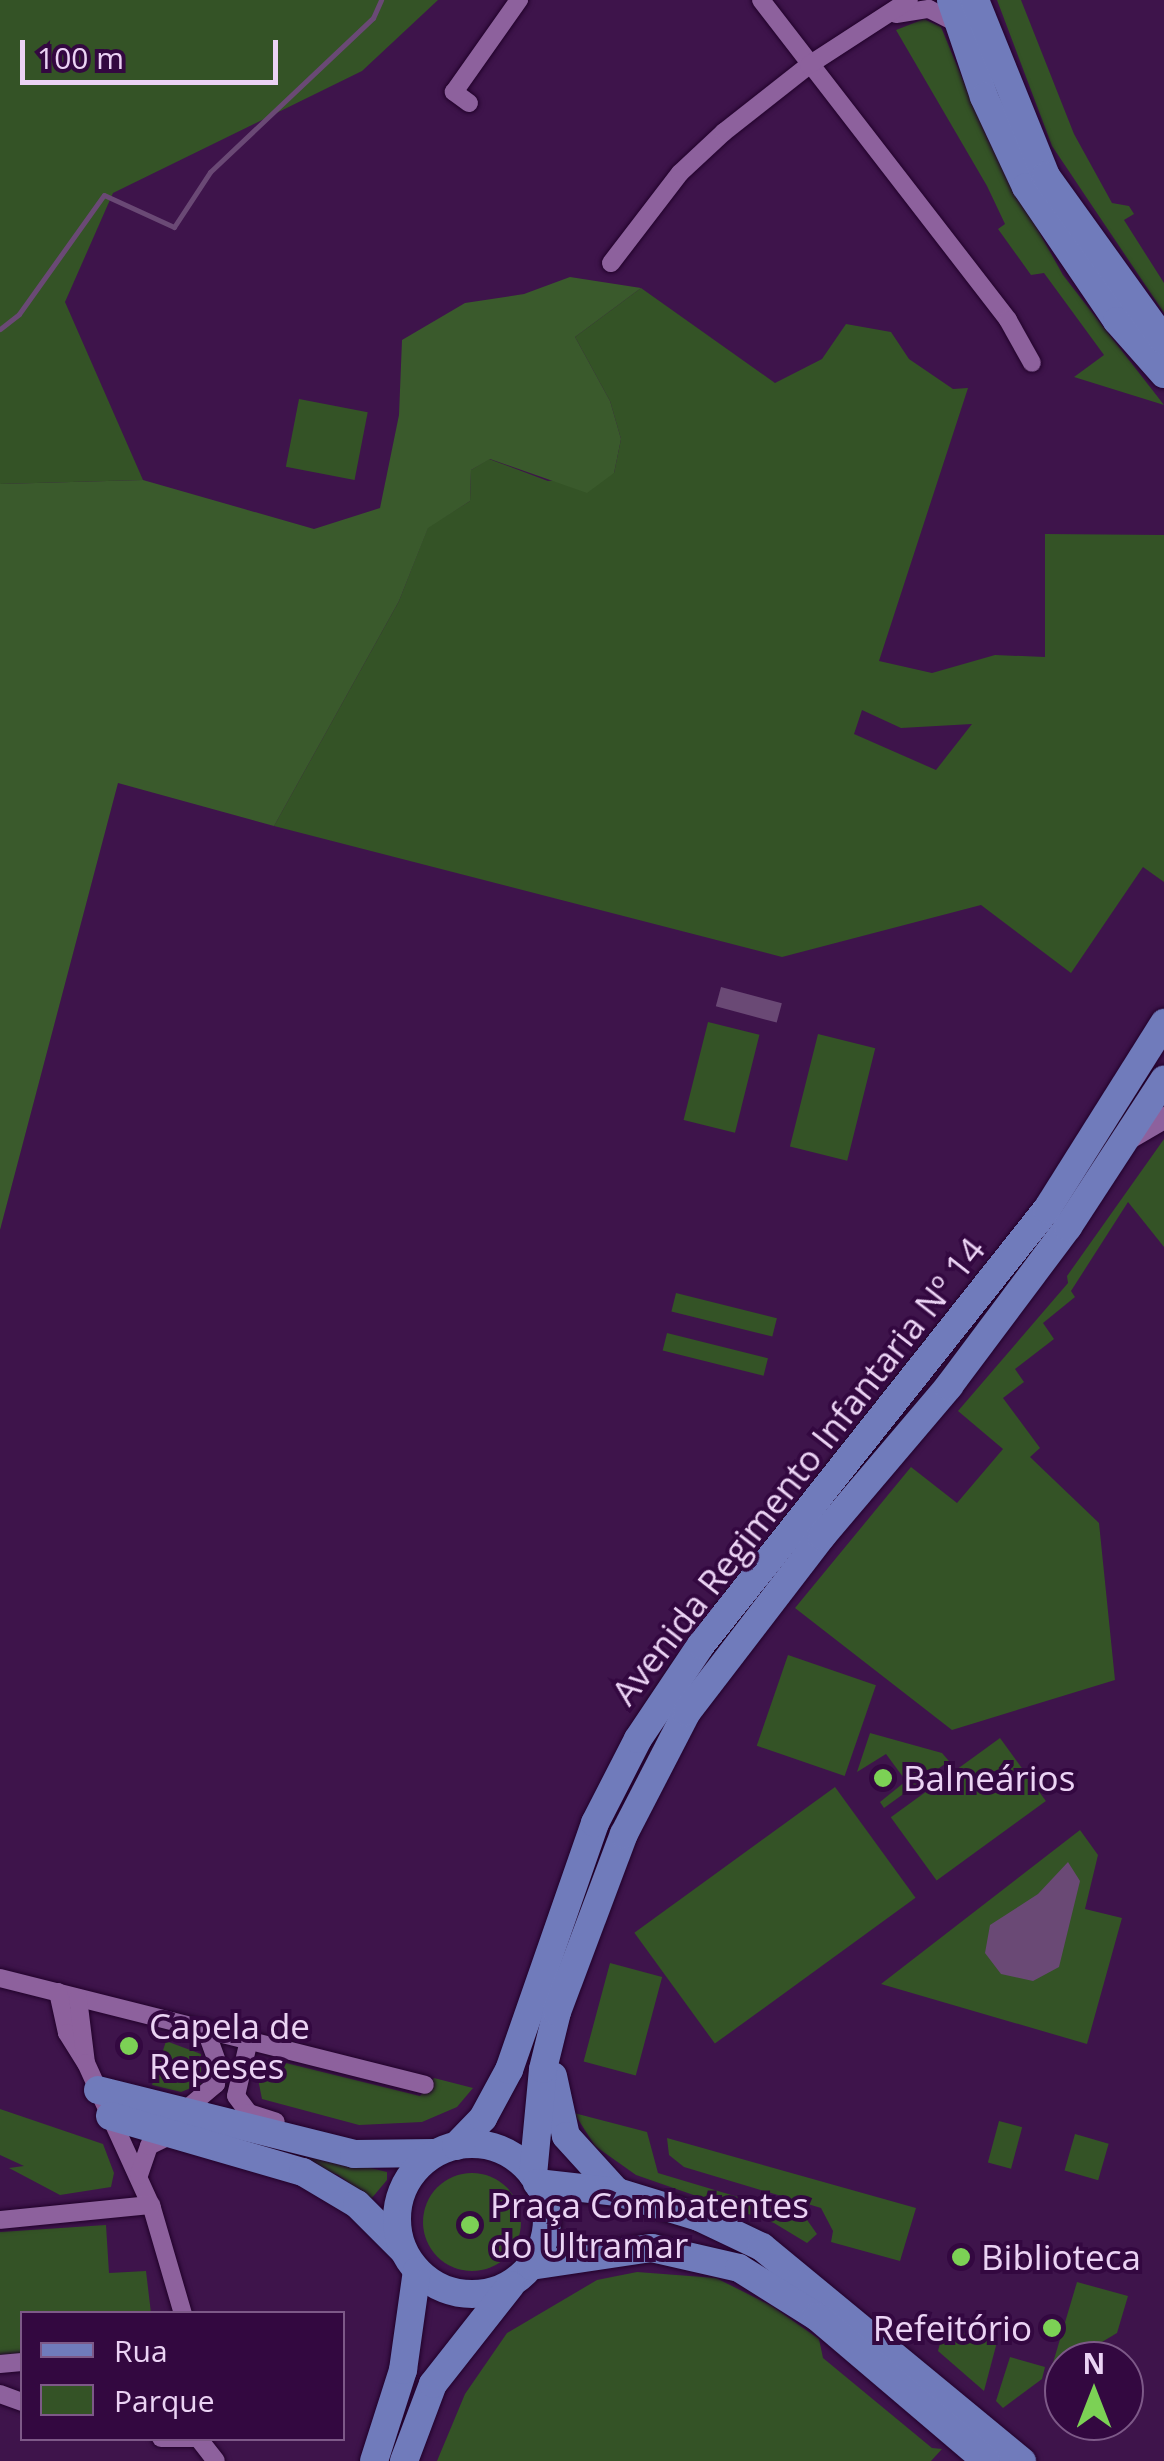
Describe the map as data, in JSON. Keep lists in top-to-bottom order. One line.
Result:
{"streets":{"main road":["Avenida Regimento Infantaria Nº 14"]},"places":["Balneários","Capela de Repeses","Praça Combatentes do Ultramar","Biblioteca","Refeitório"],"legend":["Rua","Parque"],"scale_bar":"100 m","north":"top"}
